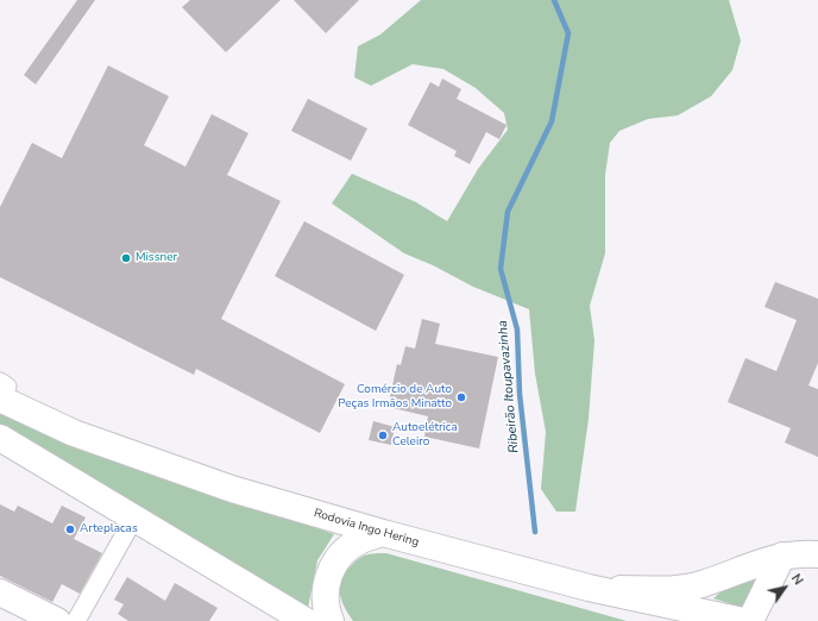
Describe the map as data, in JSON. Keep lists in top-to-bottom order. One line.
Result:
{"streets":{"main road":["Rodovia Ingo Hering"]},"water":["Ribeirão Itoupavazinha"],"places":["Missner","Comércio de Auto Peças Irmãos Minatto","Autoelétrica Celeiro","Arteplacas"],"north":"top right"}
